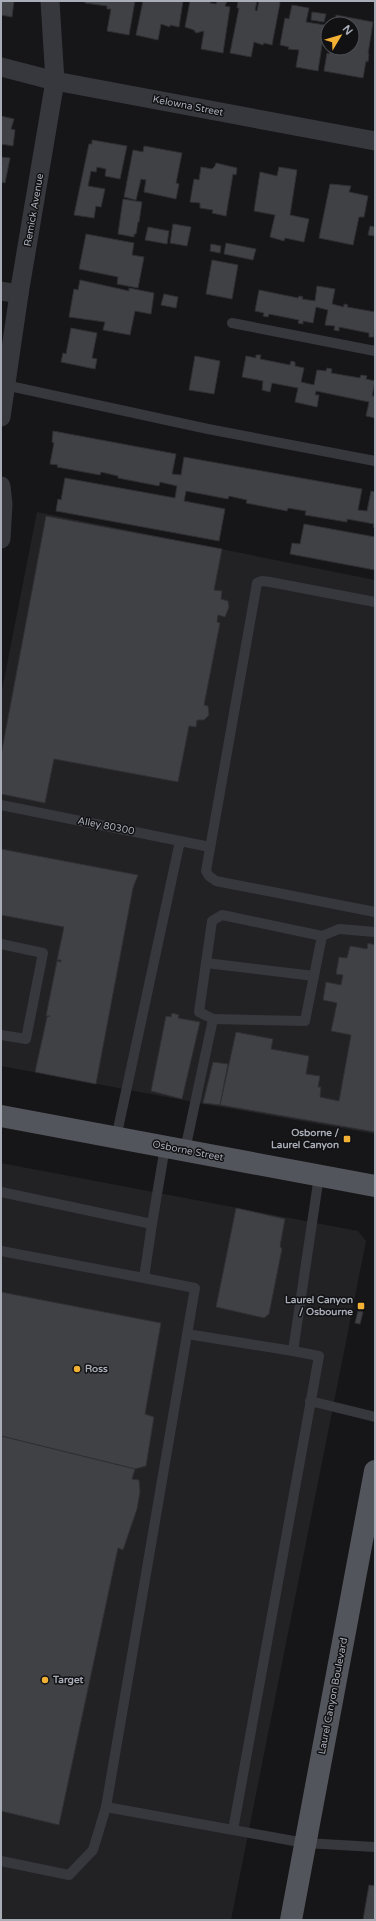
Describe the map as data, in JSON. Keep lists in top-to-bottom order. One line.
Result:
{"streets":{"main road":["Osborne Street","Laurel Canyon Boulevard"],"street":["Kelowna Street","Remick Avenue"],"lane":["Alley 80300"]},"crossings":[["Kelowna Street","Remick Avenue"]],"places":{"transit":["Osborne / Laurel Canyon","Laurel Canyon / Osbourne"],"other":["Ross","Target"]},"north":"top right"}
